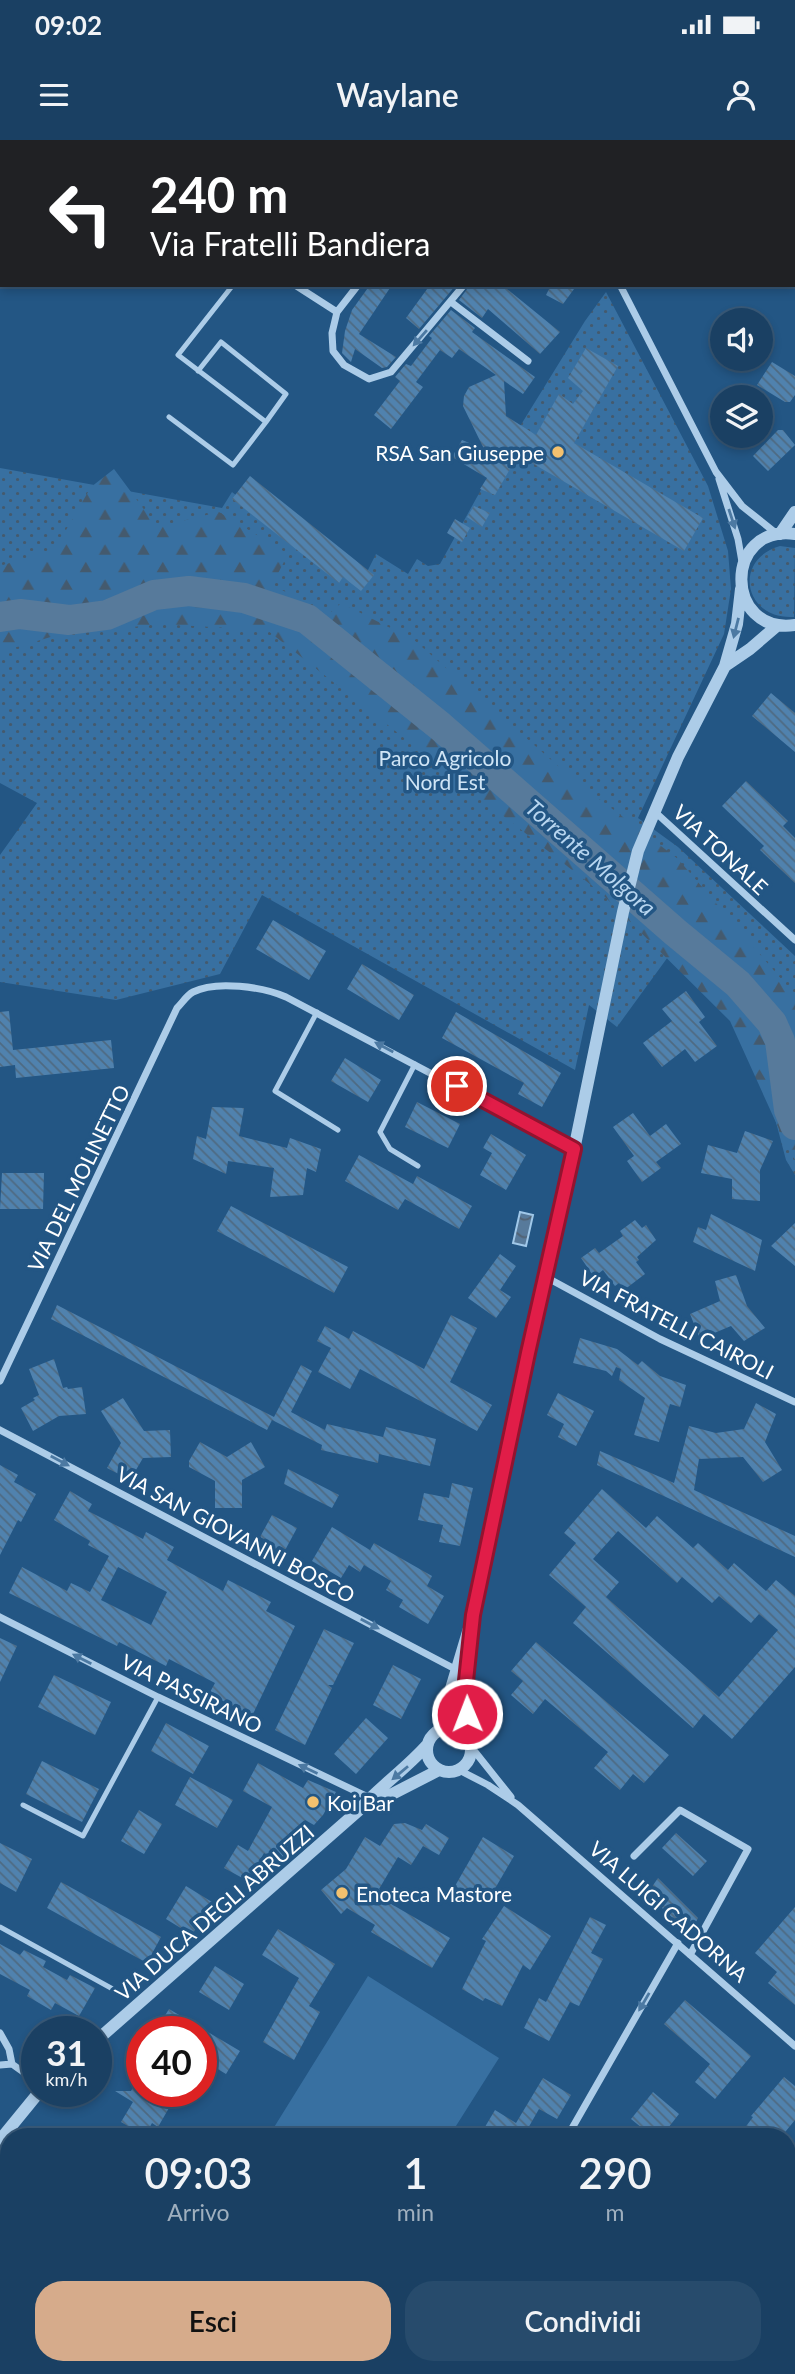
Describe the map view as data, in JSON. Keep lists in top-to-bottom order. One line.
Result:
{"streets":{"street":["VIA TONALE","VIA DEL MOLINETTO","VIA FRATELLI CAIROLI","VIA SAN GIOVANNI BOSCO","VIA PASSIRANO","VIA LUIGI CADORNA","VIA DUCA DEGLI ABRUZZI"]},"crossings":[["VIA PASSIRANO","VIA DUCA DEGLI ABRUZZI"],["VIA LUIGI CADORNA","VIA DUCA DEGLI ABRUZZI"]],"one_way":["VIA SAN GIOVANNI BOSCO","VIA PASSIRANO"],"water":["Torrente Molgora"],"parks":["Parco Agricolo Nord Est"],"places":["RSA San Giuseppe","Koi Bar","Enoteca Mastore"],"page":{"status":"09:02","header":"Waylane","turn":["240 m","Via Fratelli Bandiera"],"speed":"31 km/h","limit":"40","eta":["09:03","Arrivo","1","min","290","m"],"buttons":["Esci","Condividi"]}}
